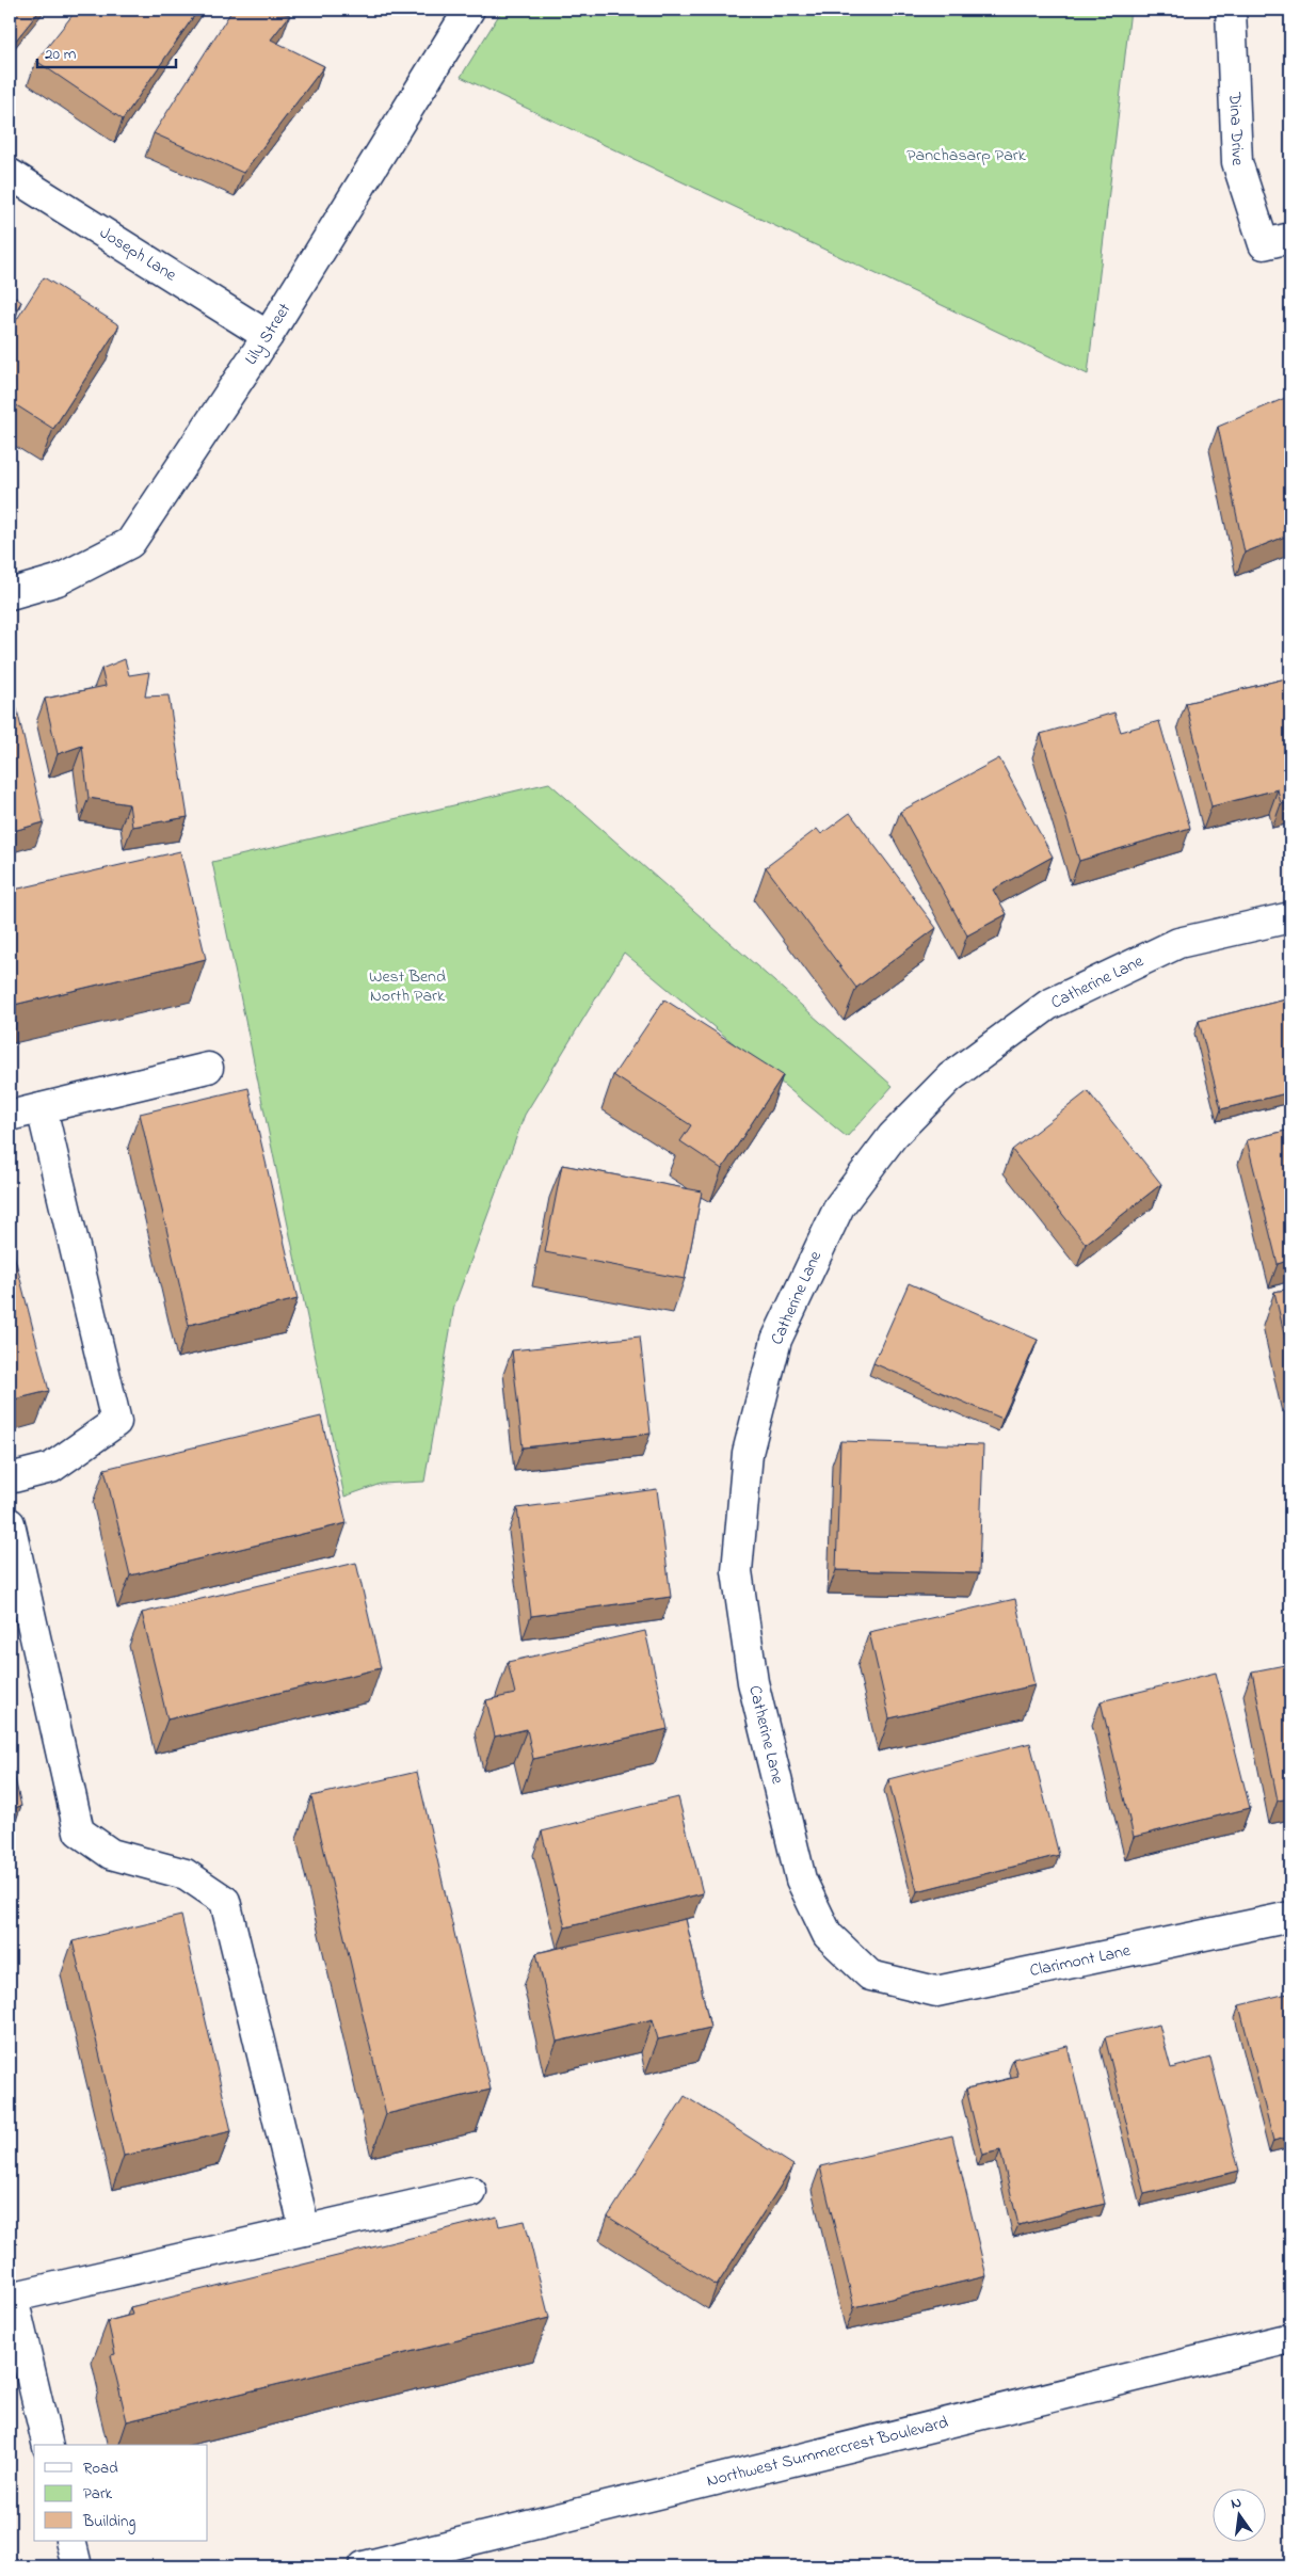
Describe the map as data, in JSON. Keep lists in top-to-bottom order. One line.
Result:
{"streets":{"street":["Dina Drive","Joseph Lane","Lily Street","Catherine Lane","Clarimont Lane","Northwest Summercrest Boulevard"]},"crossings":[["Joseph Lane","Lily Street"],["Catherine Lane","Clarimont Lane"]],"parks":["Panchasarp Park","West Bend North Park"],"legend":["Road","Park","Building"],"scale_bar":"20 m","north":"top"}
